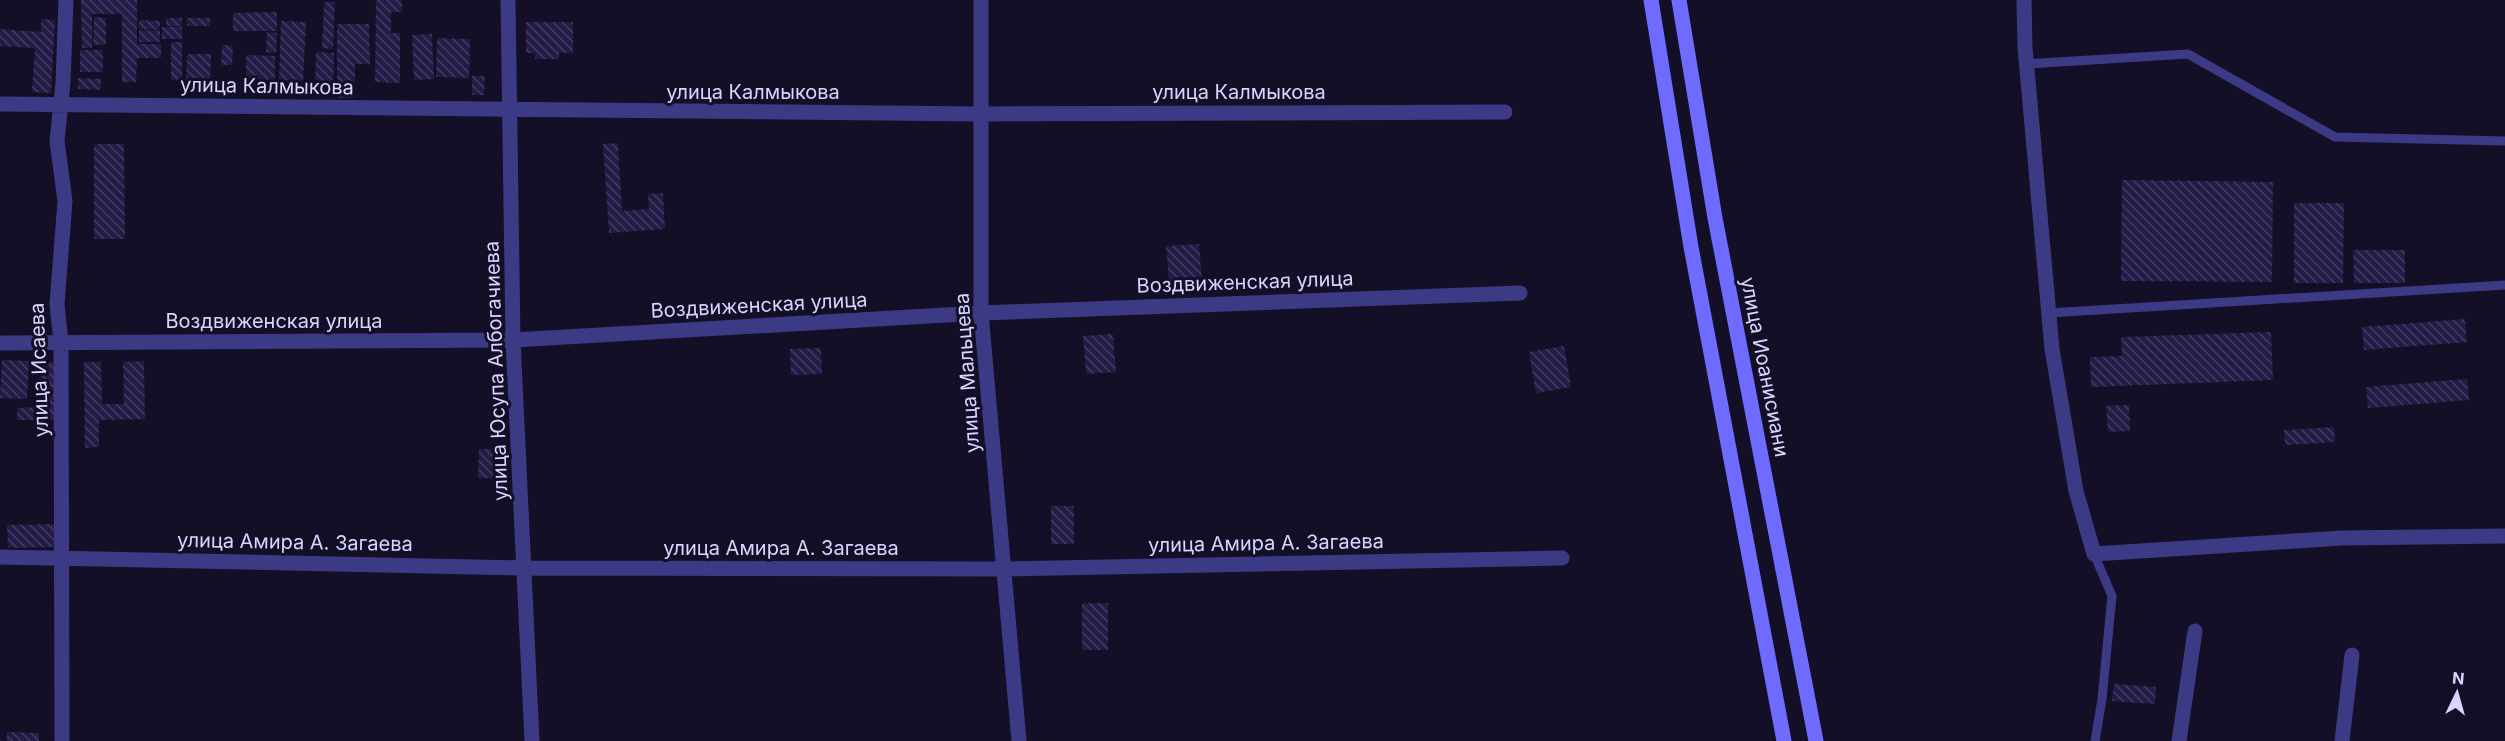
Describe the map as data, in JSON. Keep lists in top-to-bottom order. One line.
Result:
{"streets":{"main road":["улица Иоанисиани"],"street":["улица Калмыкова","Воздвиженская улица","улица Исаева","улица Юсупа Албогачиева","улица Мальцева","улица Амира А. Загаева"]},"crossings":[["улица Калмыкова","улица Исаева"],["улица Калмыкова","улица Юсупа Албогачиева"],["улица Калмыкова","улица Мальцева"],["Воздвиженская улица","улица Исаева"],["Воздвиженская улица","улица Юсупа Албогачиева"],["Воздвиженская улица","улица Мальцева"],["улица Исаева","улица Амира А. Загаева"],["улица Юсупа Албогачиева","улица Амира А. Загаева"],["улица Мальцева","улица Амира А. Загаева"]],"north":"top"}
